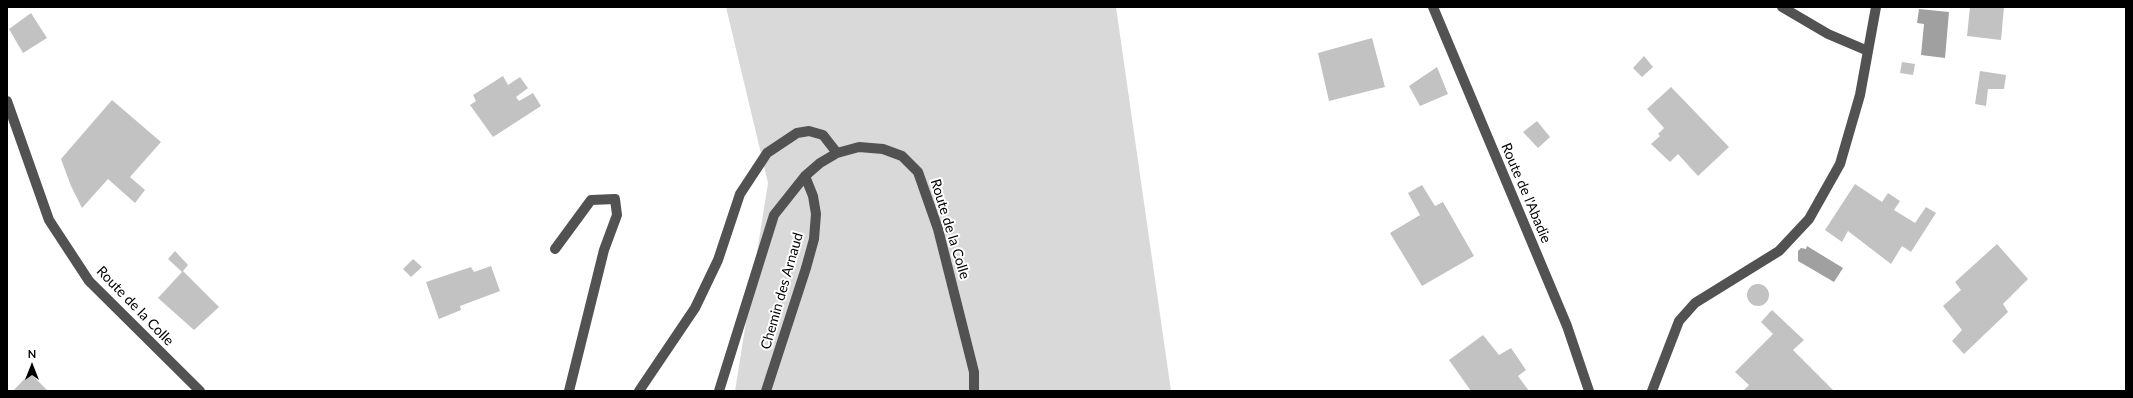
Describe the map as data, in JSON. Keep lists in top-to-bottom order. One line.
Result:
{"streets":{"street":["Route de l'Abadie","Route de la Colle","Chemin des Arnaud"]},"crossings":[["Route de la Colle","Chemin des Arnaud"]],"north":"top"}
